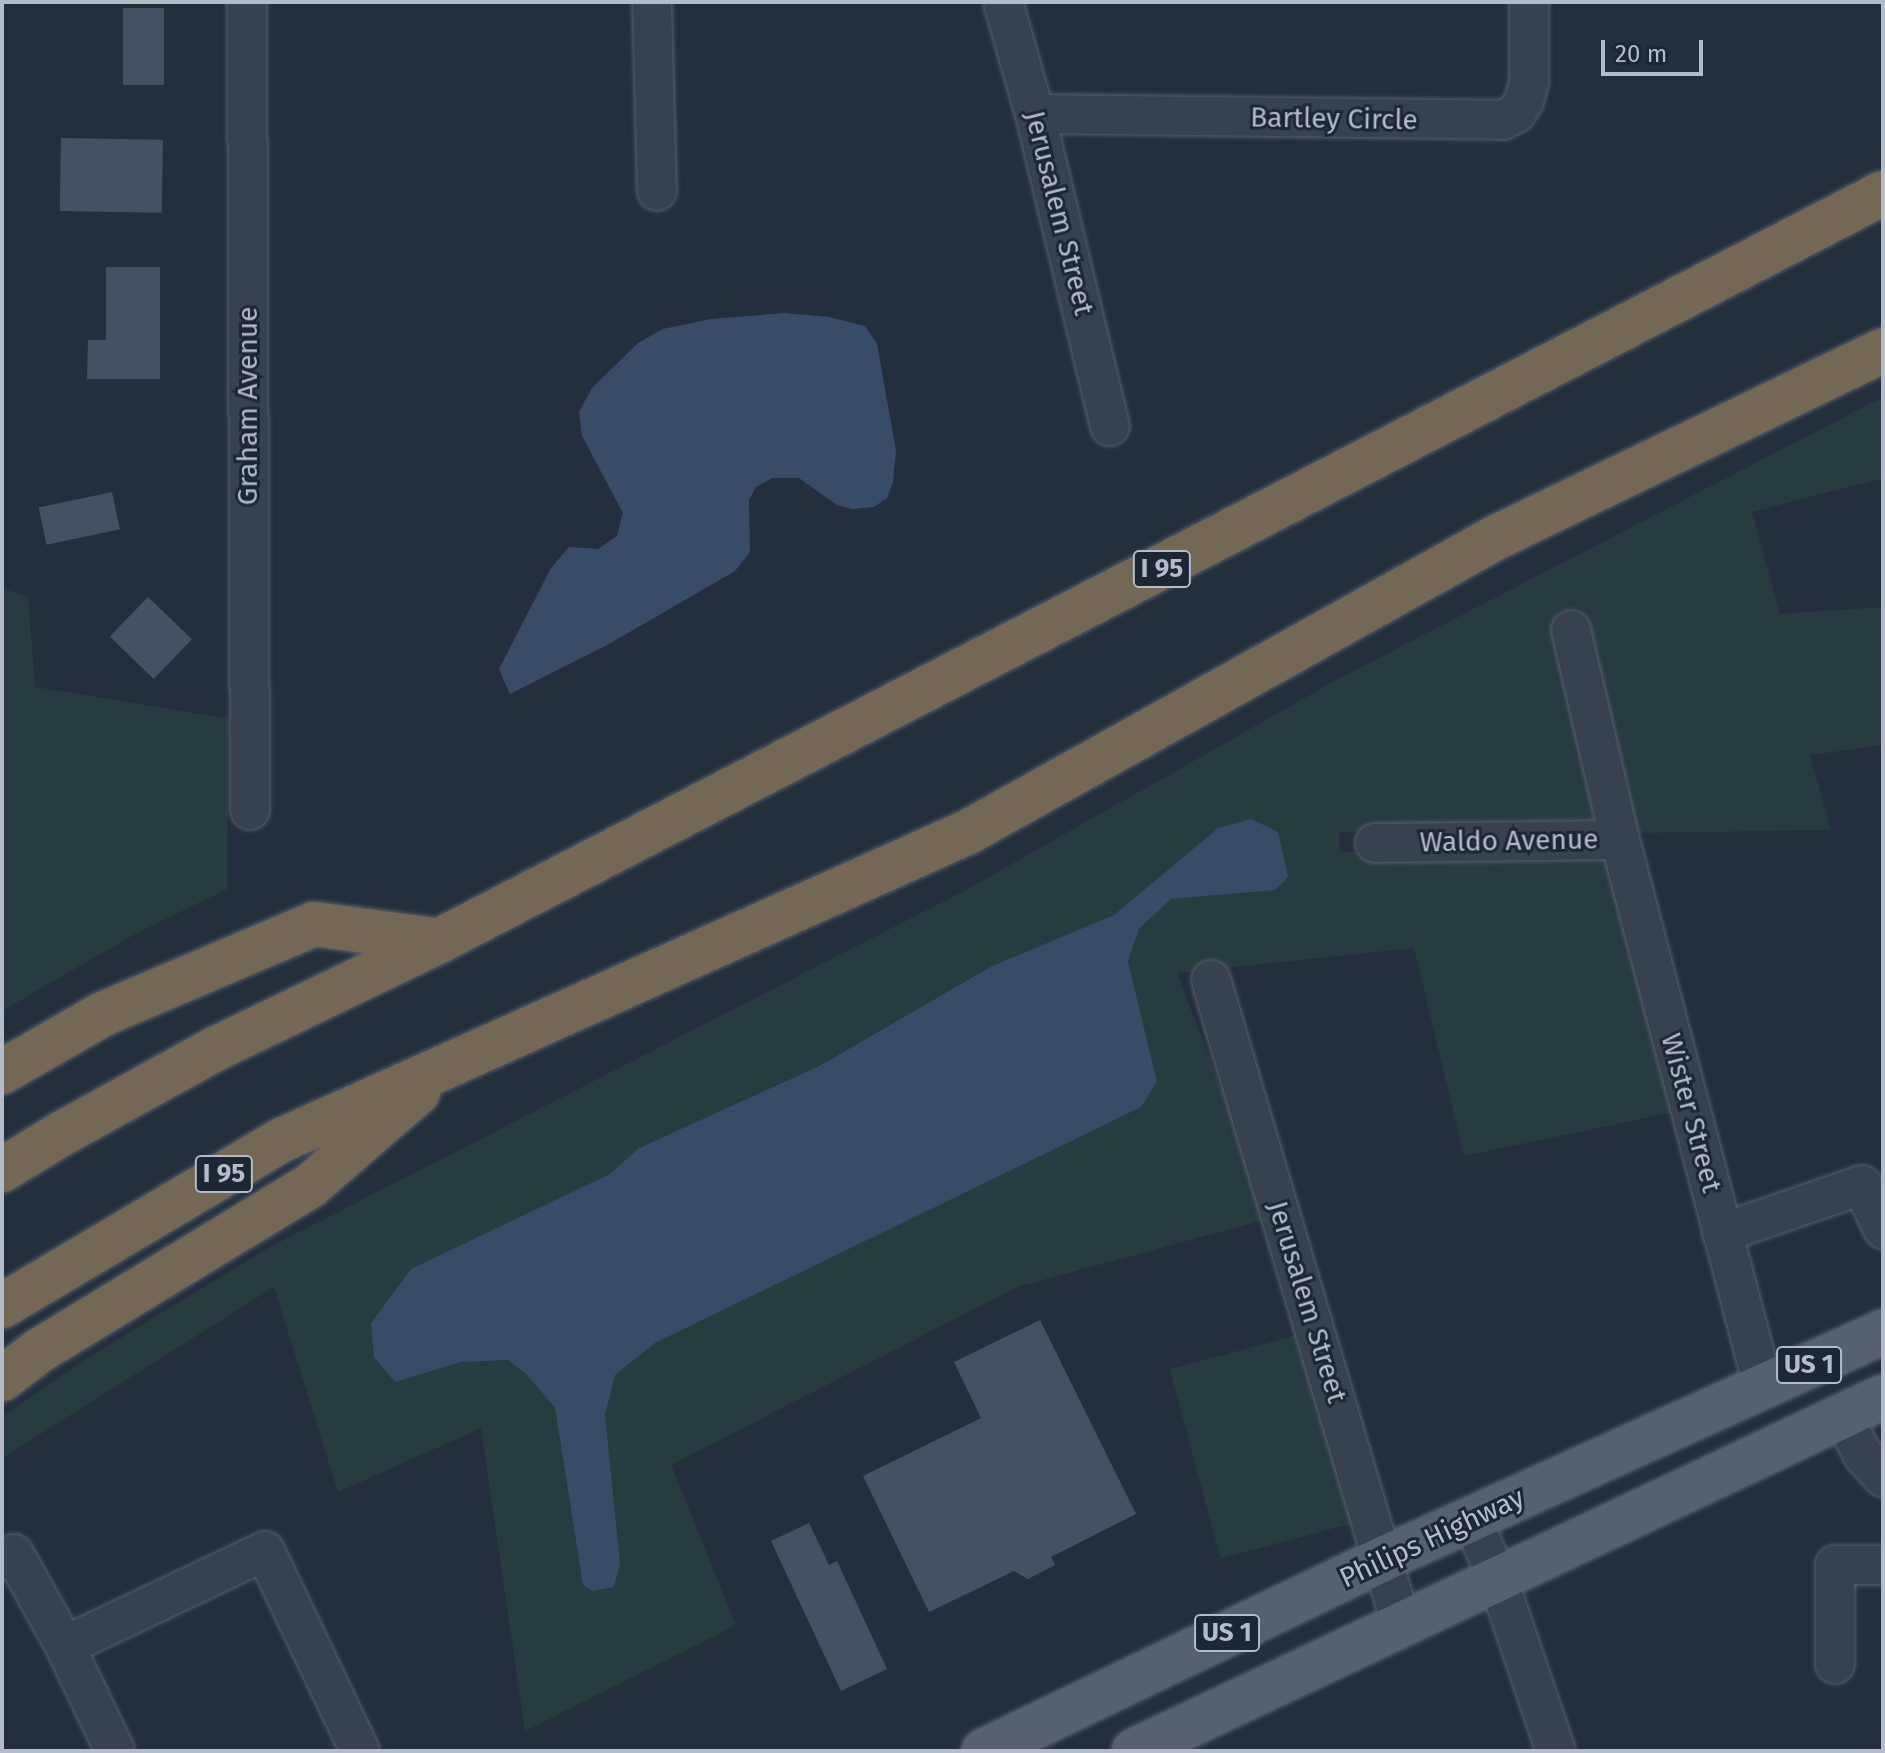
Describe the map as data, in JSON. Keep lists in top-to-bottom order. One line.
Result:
{"streets":{"highway":["I 95"],"main road":["US 1","Philips Highway"],"street":["Bartley Circle","Jerusalem Street","Graham Avenue","Waldo Avenue","Wister Street"]},"crossings":[["Bartley Circle","Jerusalem Street"],["Jerusalem Street","US 1"],["Jerusalem Street","Philips Highway"],["Waldo Avenue","Wister Street"],["Wister Street","Philips Highway"]],"scale_bar":"20 m"}
